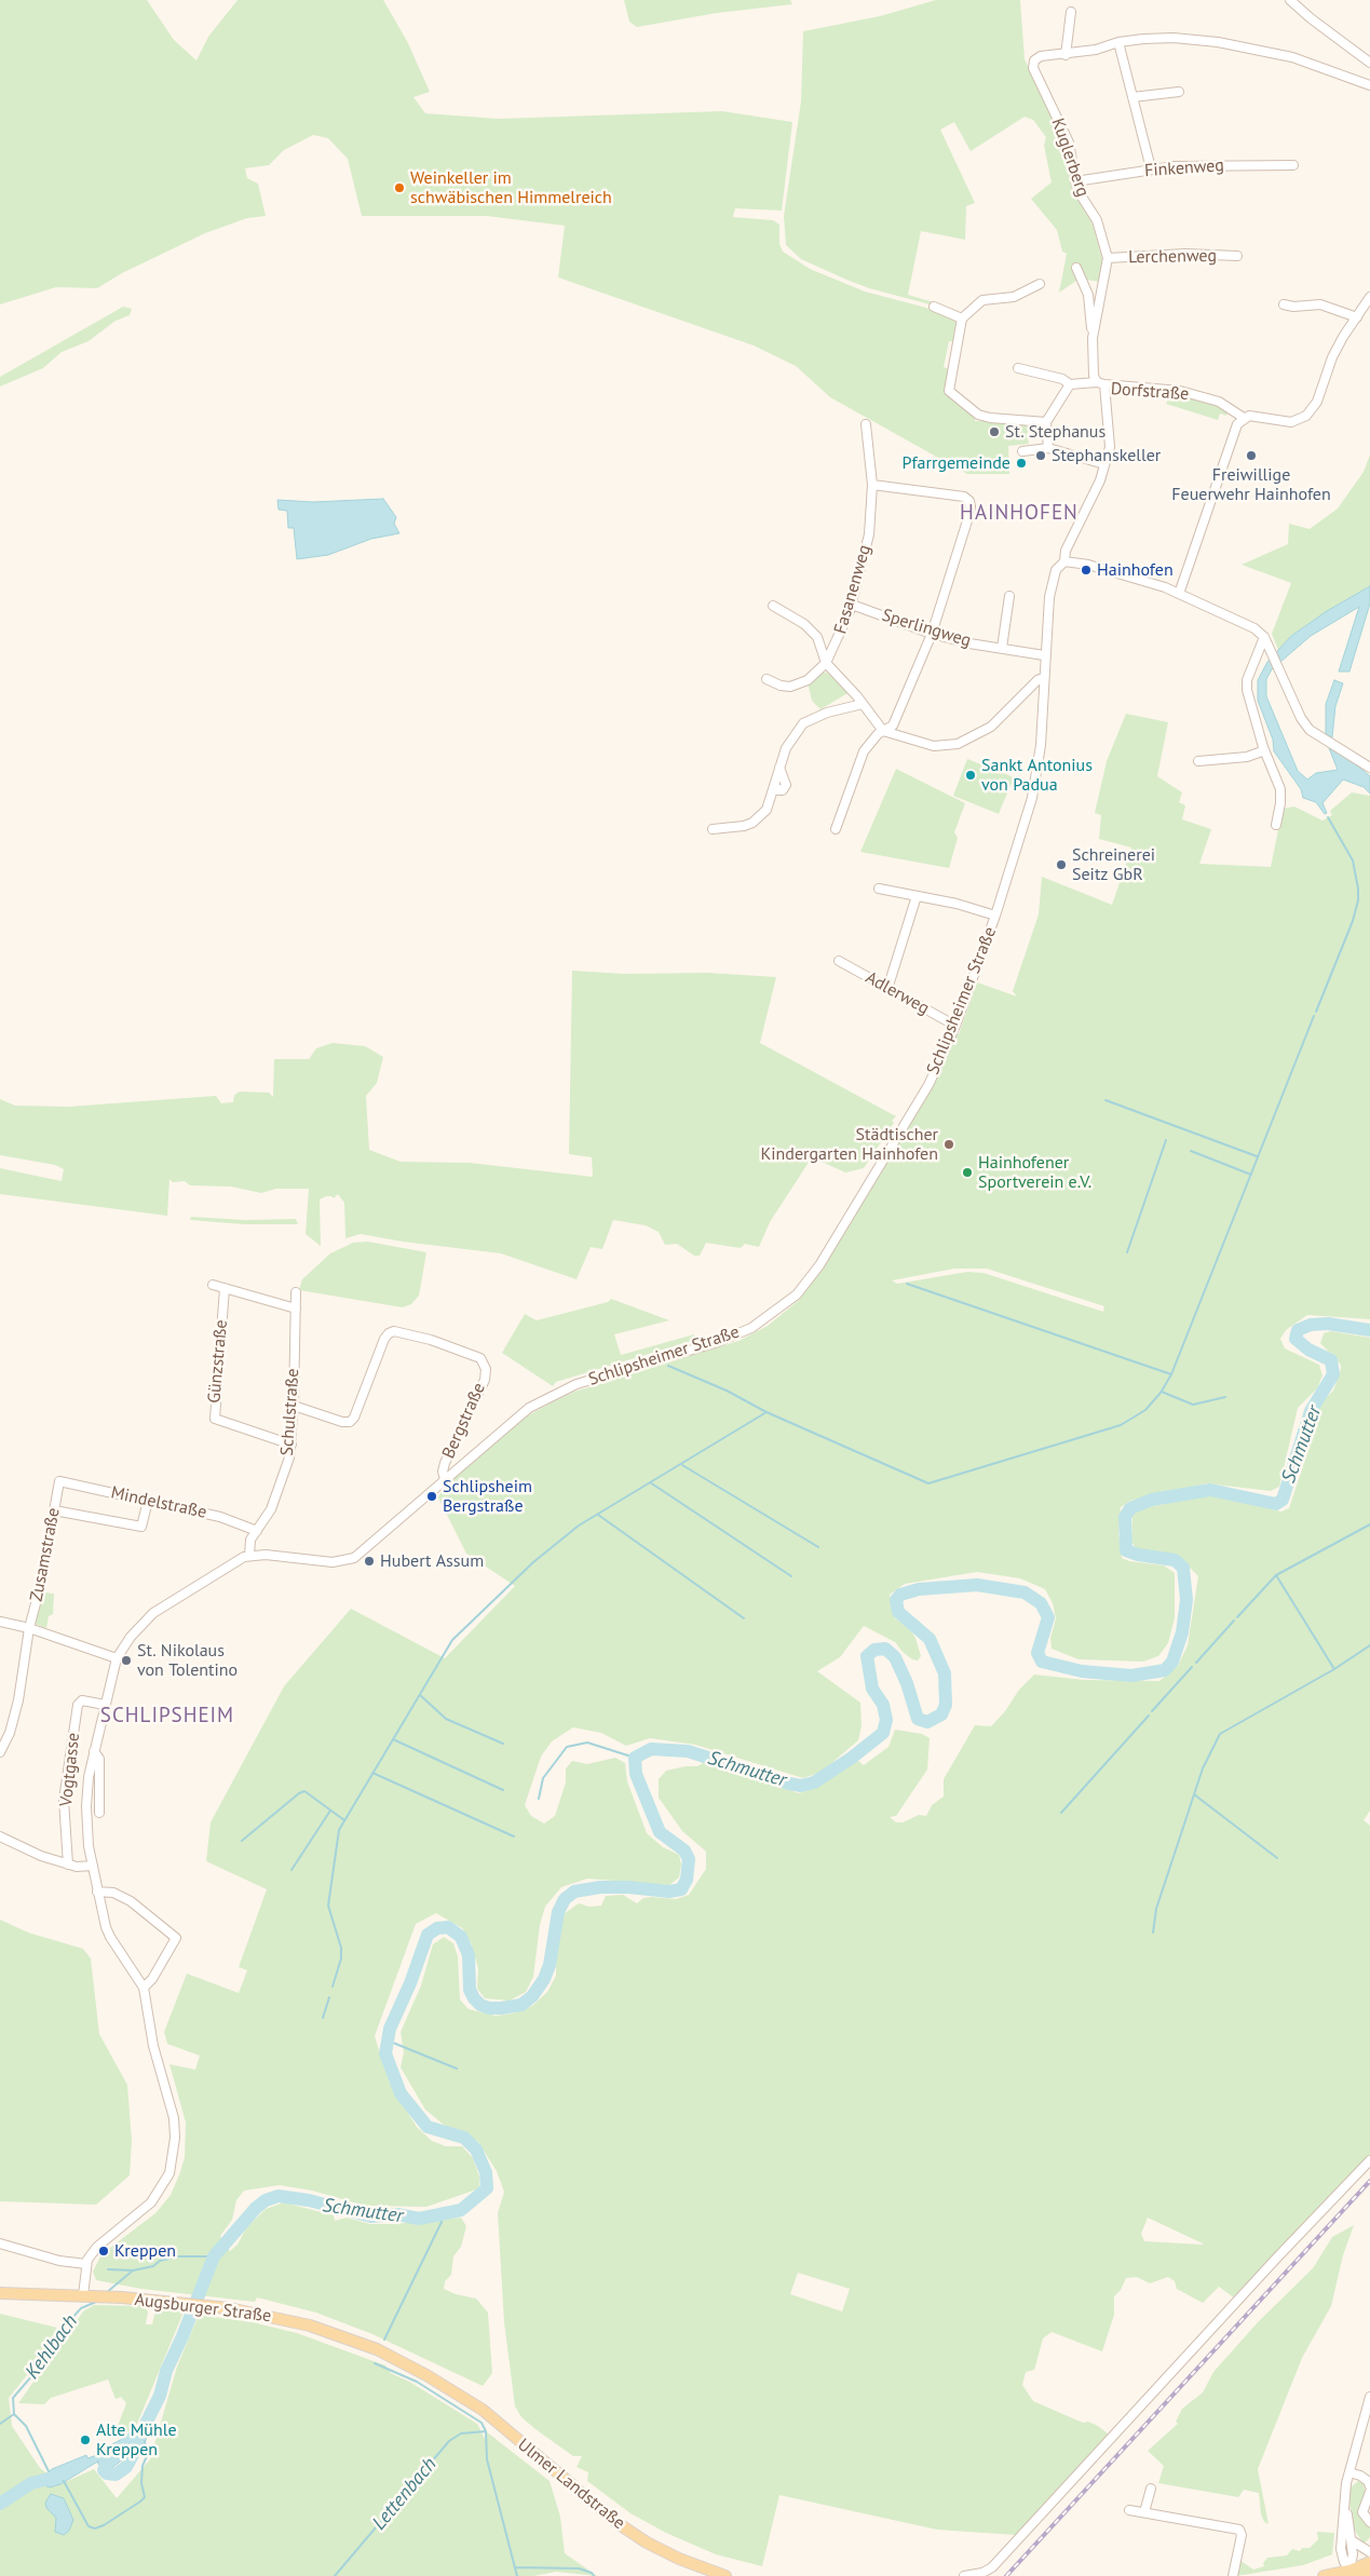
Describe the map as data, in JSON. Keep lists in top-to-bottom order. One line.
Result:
{"streets":{"main road":["Augsburger Straße","Ulmer Landstraße"],"street":["Kuglerberg","Finkenweg","Lerchenweg","Dorfstraße","Fasanenweg","Sperlingweg","Adlerweg","Schlipsheimer Straße","Günzstraße","Schulstraße","Bergstraße","Mindelstraße","Zusamstraße","Vogtgasse"]},"crossings":[["Kuglerberg","Finkenweg"],["Kuglerberg","Lerchenweg"],["Kuglerberg","Dorfstraße"],["Dorfstraße","Schlipsheimer Straße"],["Fasanenweg","Sperlingweg"],["Sperlingweg","Schlipsheimer Straße"],["Adlerweg","Schlipsheimer Straße"],["Schlipsheimer Straße","Schulstraße"],["Schlipsheimer Straße","Bergstraße"],["Schlipsheimer Straße","Vogtgasse"],["Schlipsheimer Straße","Augsburger Straße"],["Günzstraße","Schulstraße"],["Schulstraße","Bergstraße"],["Schulstraße","Mindelstraße"],["Mindelstraße","Zusamstraße"],["Augsburger Straße","Ulmer Landstraße"]],"districts":["HAINHOFEN","SCHLIPSHEIM"],"water":["Schmutter","Kehlbach","Lettenbach"],"places":["Weinkeller im schwäbischen Himmelreich","St. Stephanus","Stephanskeller","Freiwillige Feuerwehr Hainhofen","Pfarrgemeinde","Hainhofen","Sankt Antonius von Padua","Schreinerei Seitz GbR","Städtischer Kindergarten Hainhofen","Hainhofener Sportverein e.V.","Schlipsheim Bergstraße","Hubert Assum","St. Nikolaus von Tolentino","Kreppen","Alte Mühle Kreppen"]}
